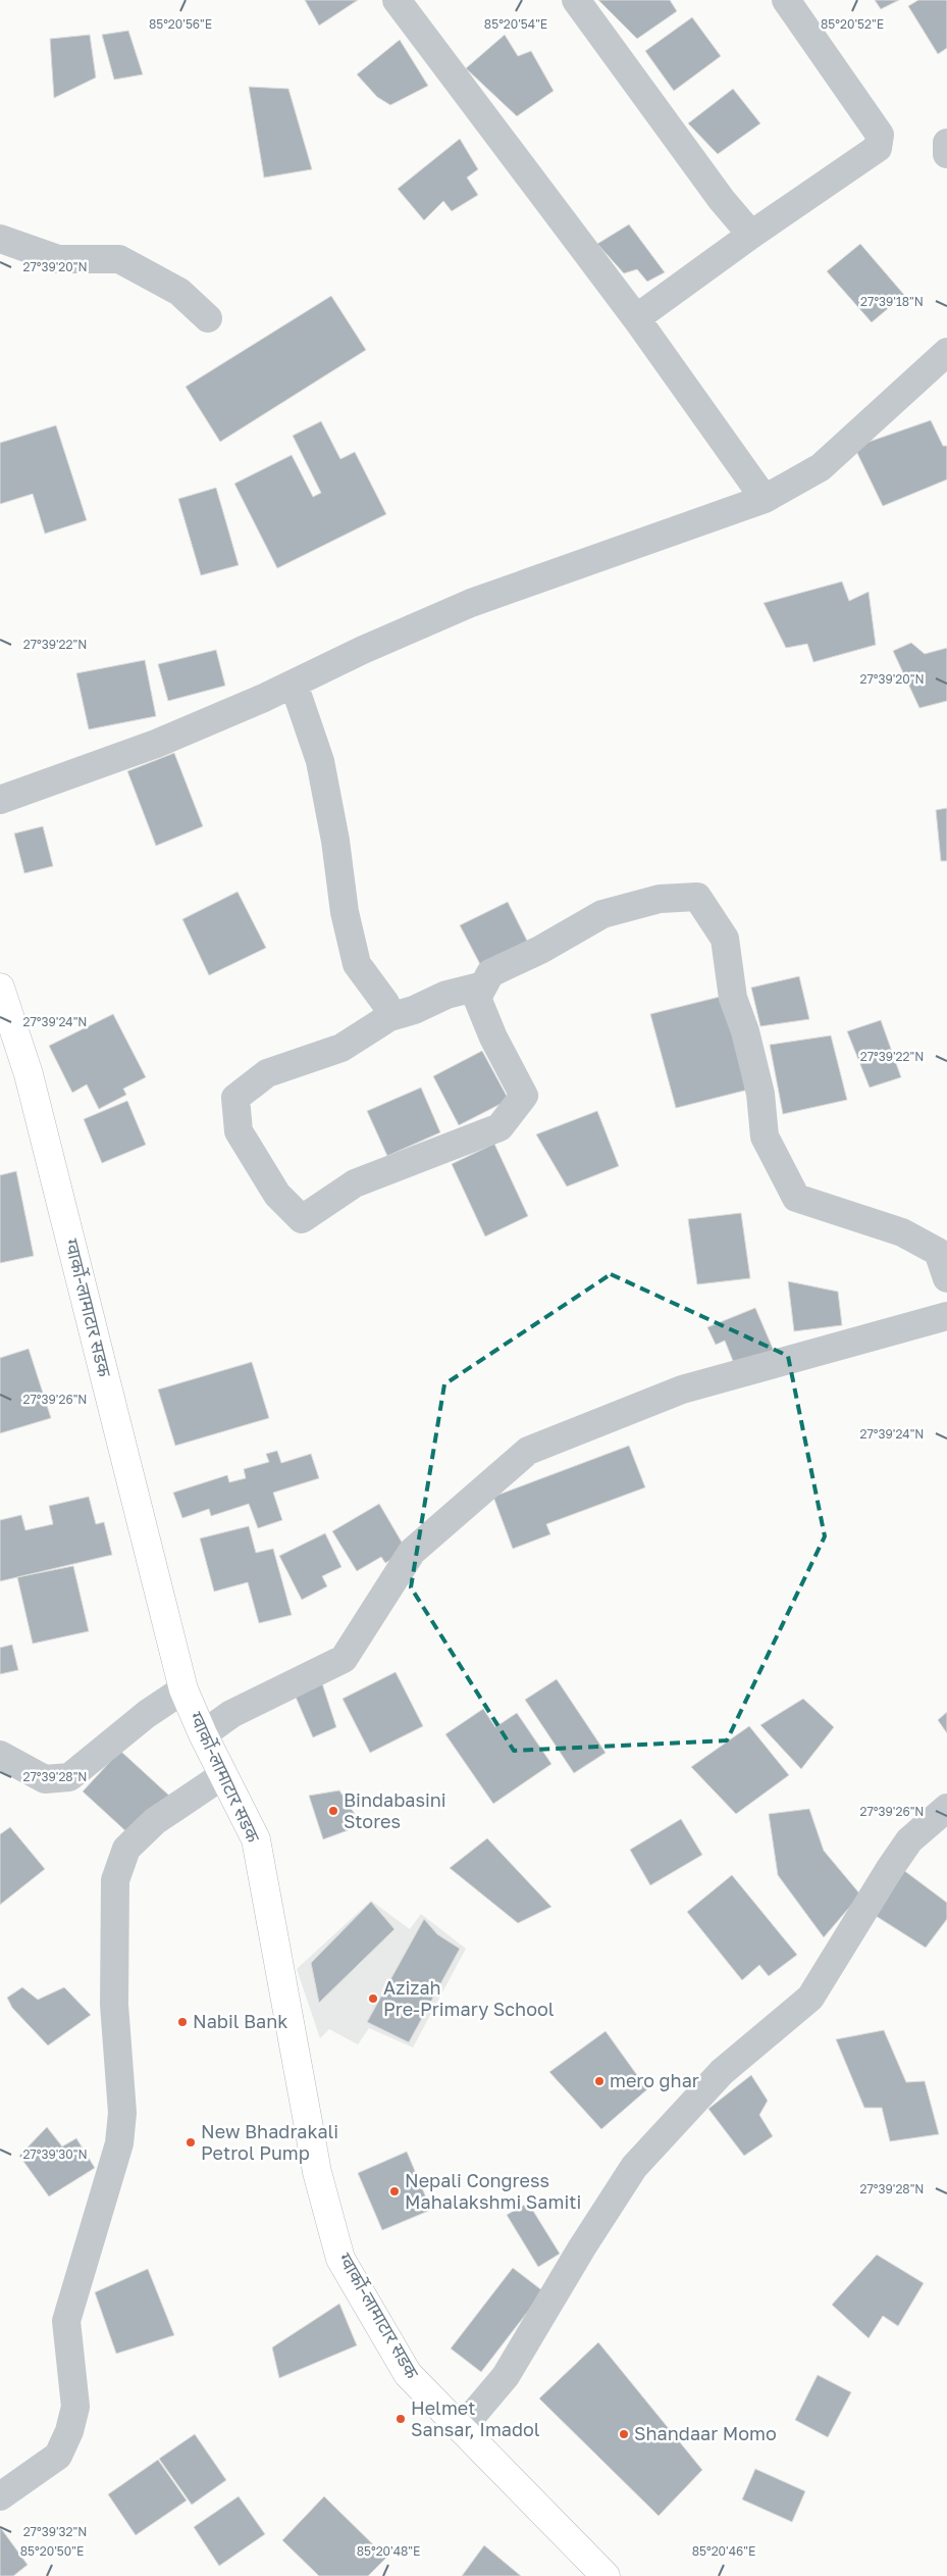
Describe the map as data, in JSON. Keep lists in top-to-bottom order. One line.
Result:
{"streets":{"main road":["ग्वार्को-लामाटार सडक"]},"places":["Bindabasini Stores","Azizah Pre-Primary School","Nabil Bank","mero ghar","New Bhadrakali Petrol Pump","Nepali Congress Mahalakshmi Samiti","Helmet Sansar, Imadol","Shandaar Momo"],"coordinates":["85°20'56\"E","85°20'52\"E","85°20'54\"E","27°39'20\"N","27°39'18\"N","27°39'22\"N","27°39'24\"N","27°39'26\"N","27°39'28\"N","27°39'30\"N","27°39'32\"N","85°20'50\"E","85°20'48\"E","85°20'46\"E"]}
